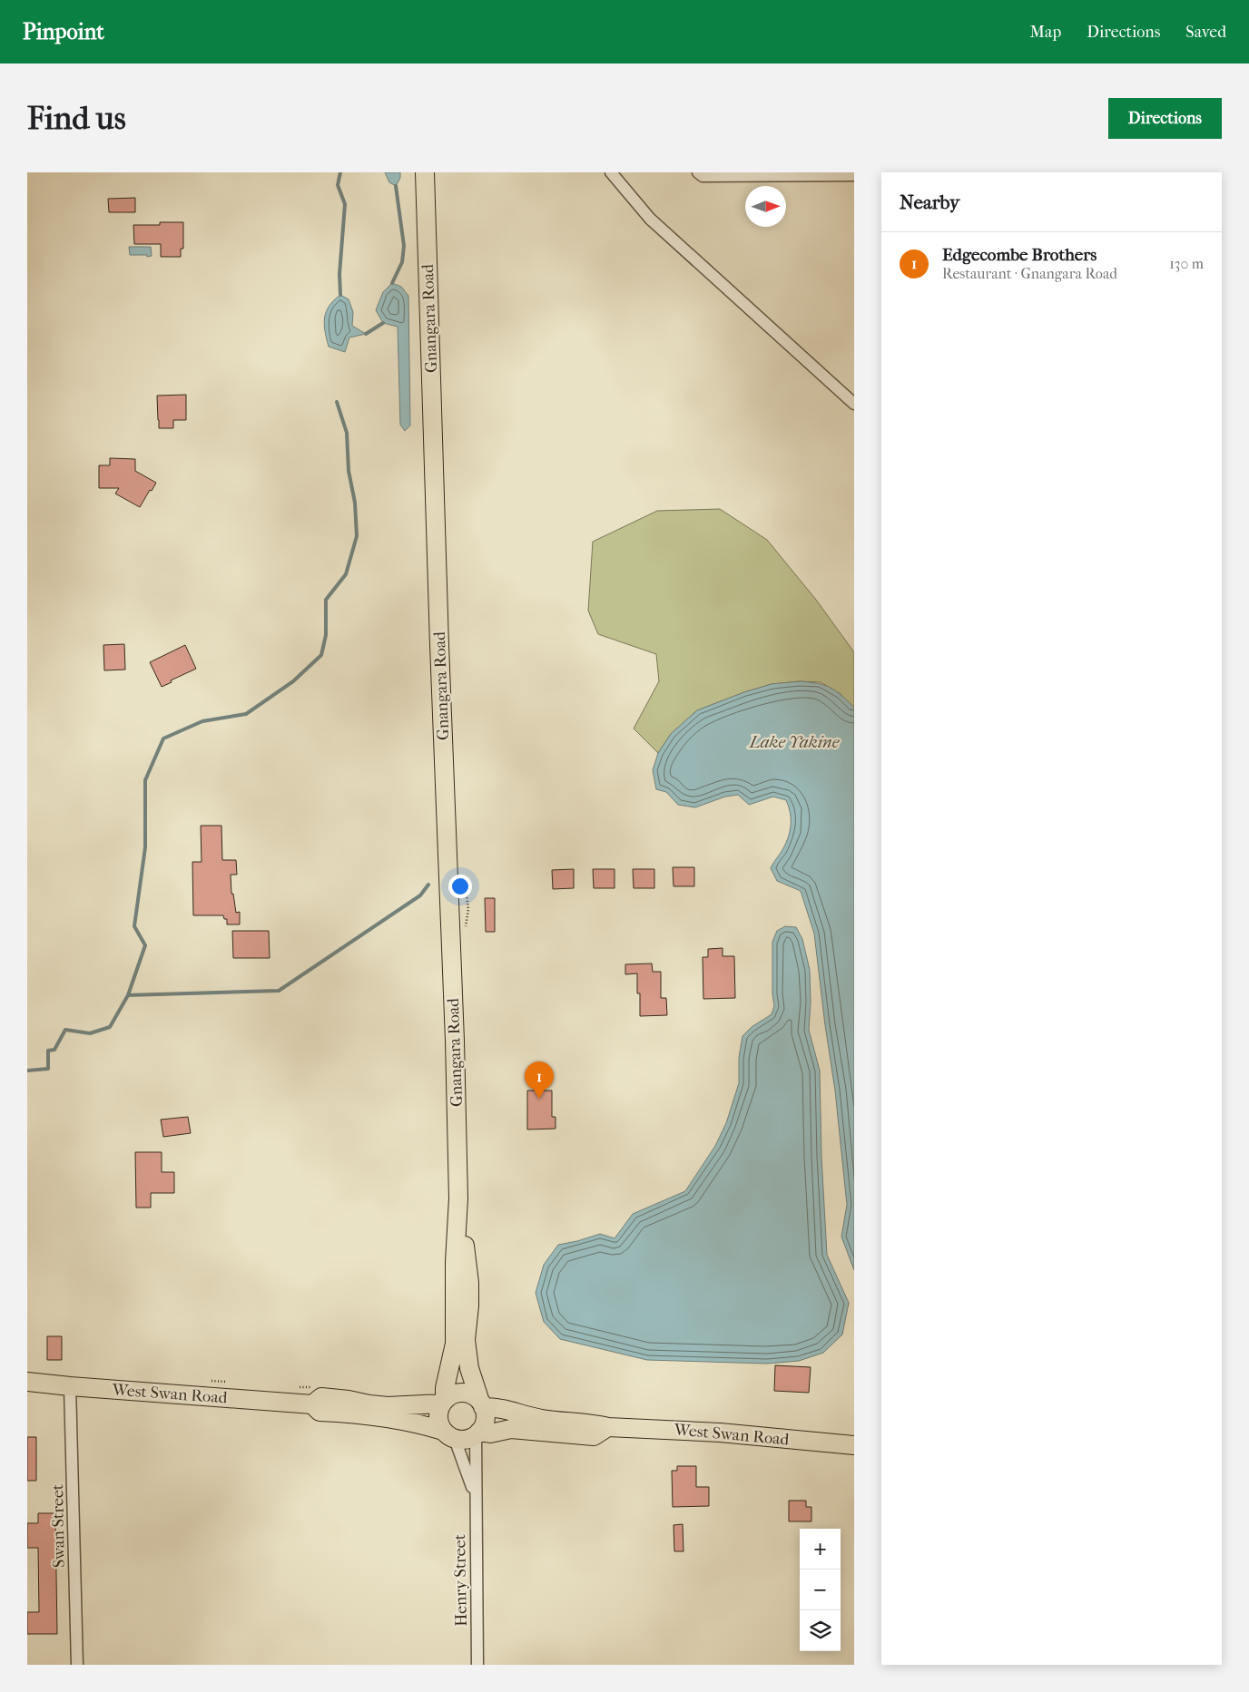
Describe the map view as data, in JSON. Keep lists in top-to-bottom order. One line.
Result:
{"streets":{"main road":["Gnangara Road","West Swan Road"],"street":["Swan Street","Henry Street"]},"crossings":[["Gnangara Road","West Swan Road"],["Gnangara Road","Henry Street"],["West Swan Road","Swan Street"],["West Swan Road","Henry Street"]],"water":["Lake Yakine"],"north":"right","page":{"header":"Pinpoint","nav":["Map","Directions","Saved"],"buttons":"Directions","title":"Find us","heading":"Nearby","list":[{"mark":"1","name":"Edgecombe Brothers","note":"Restaurant · Gnangara Road","value":"130 m"}],"pins":"1","map_buttons":["+","−"]}}
